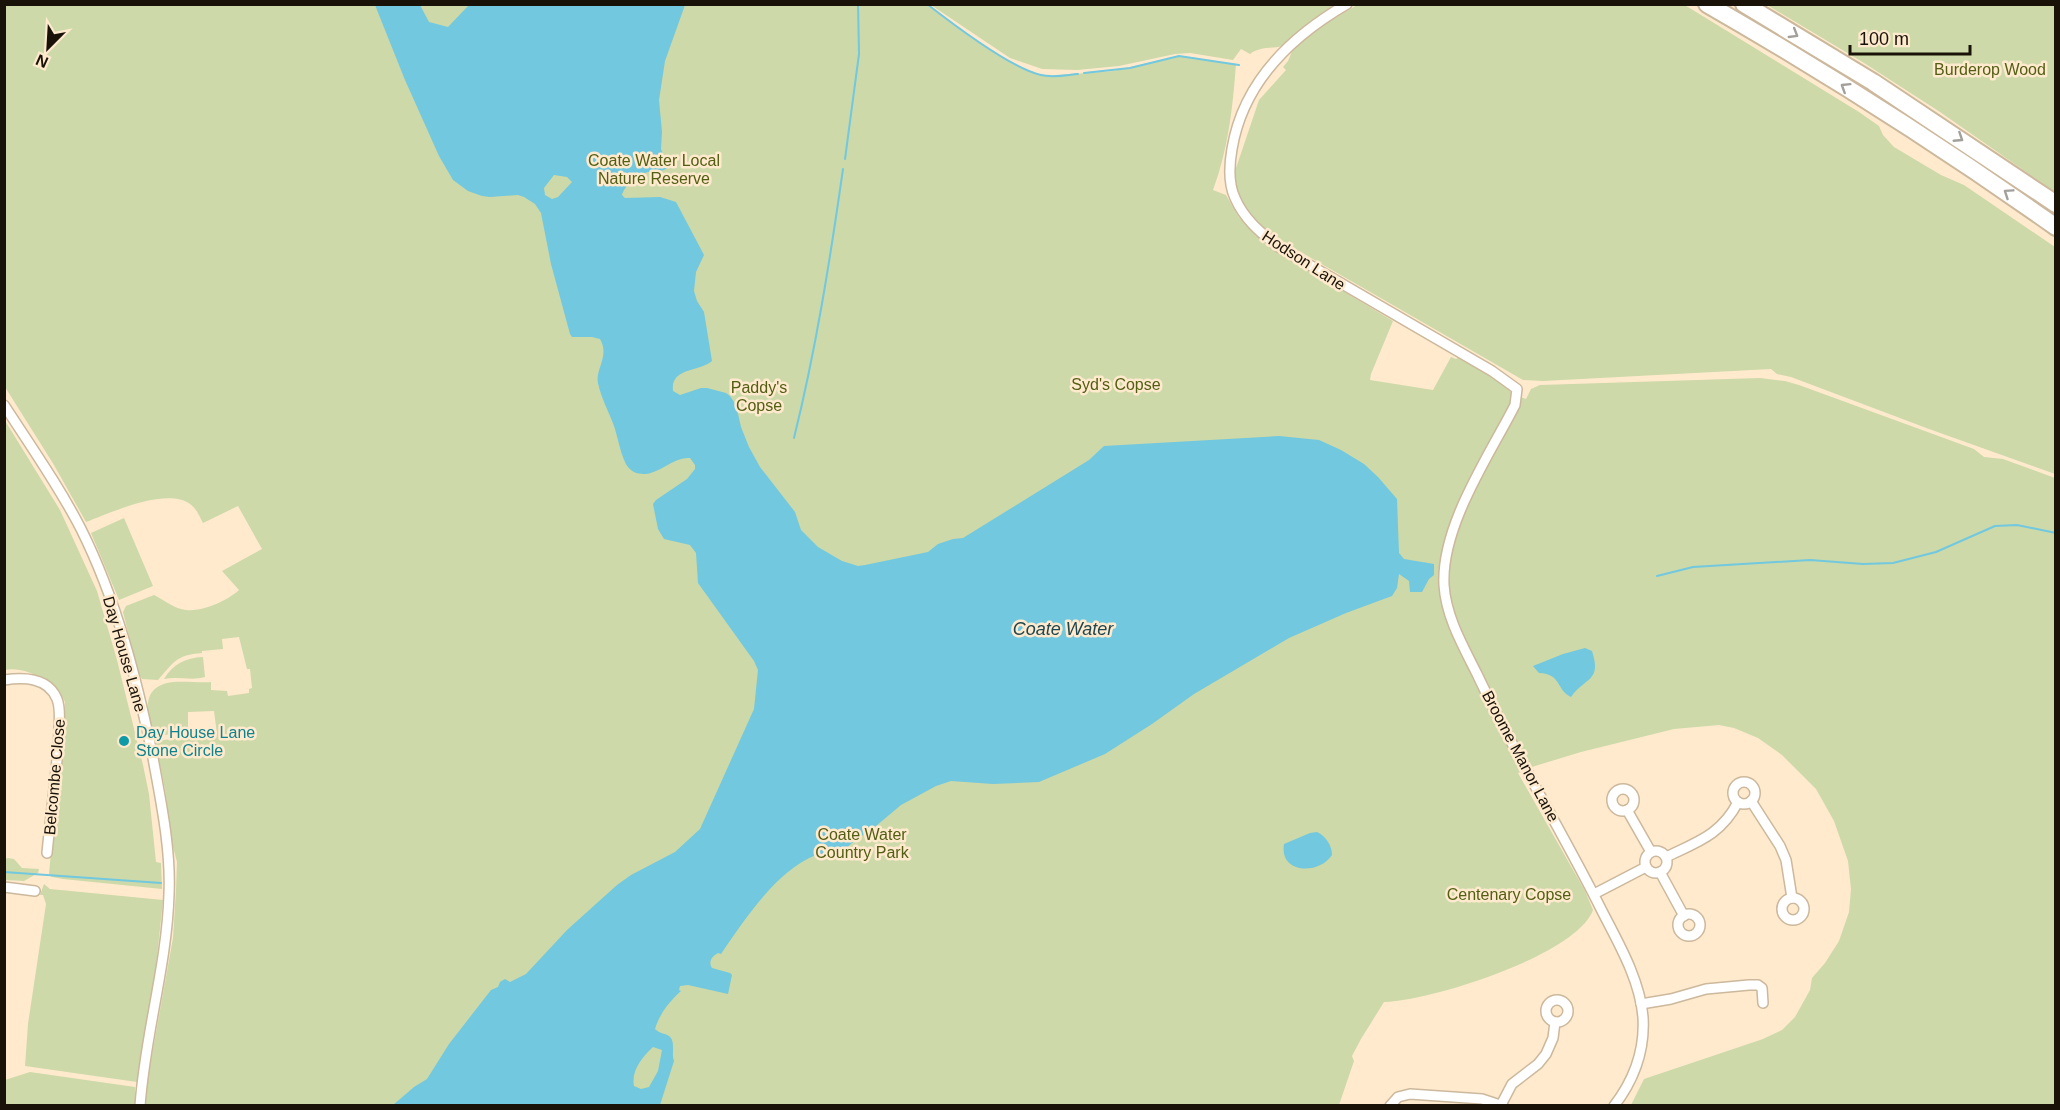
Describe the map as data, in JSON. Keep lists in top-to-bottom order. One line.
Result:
{"streets":{"street":["Hodson Lane","Day House Lane","Broome Manor Lane","Belcombe Close"]},"crossings":[["Hodson Lane","Broome Manor Lane"]],"water":["Coate Water"],"parks":["Burderop Wood","Coate Water Local Nature Reserve","Syd's Copse","Paddy's Copse","Coate Water Country Park","Centenary Copse"],"places":["Day House Lane Stone Circle"],"scale_bar":"100 m","north":"bottom left"}
